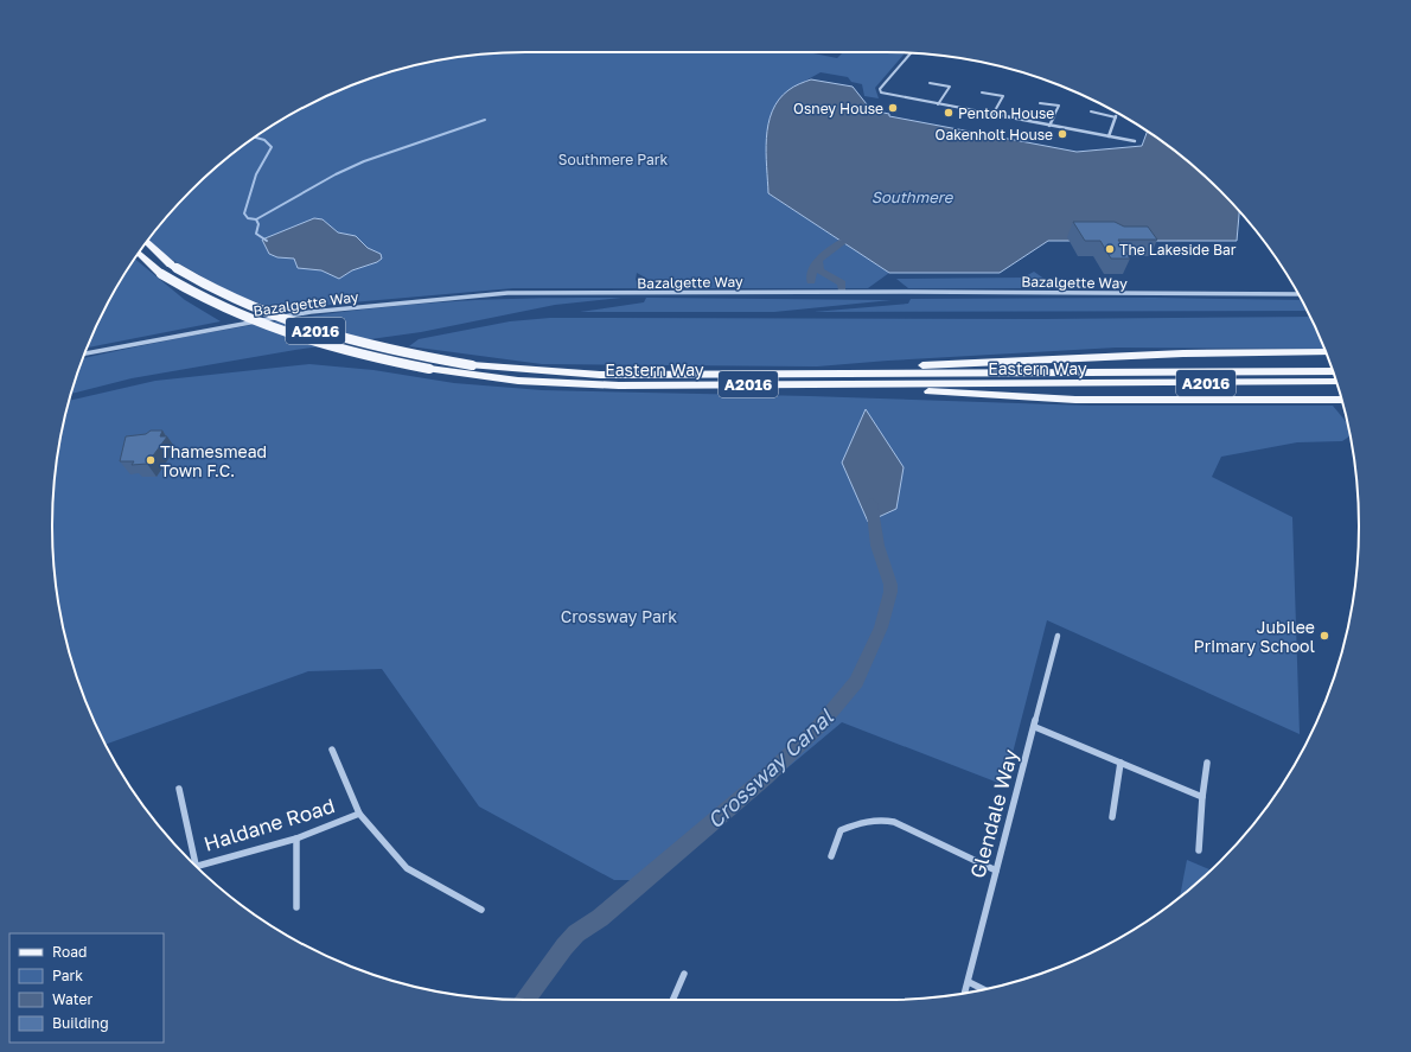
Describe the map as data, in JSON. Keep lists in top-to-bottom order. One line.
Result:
{"streets":{"main road":["A2016","Eastern Way"],"street":["Bazalgette Way","Glendale Way","Haldane Road"]},"water":["Southmere","Crossway Canal"],"parks":["Southmere Park","Crossway Park"],"places":["Osney House","Penton House","Oakenholt House","The Lakeside Bar","Thamesmead Town F.C.","Jubilee Primary School"],"legend":["Road","Park","Water","Building"]}
